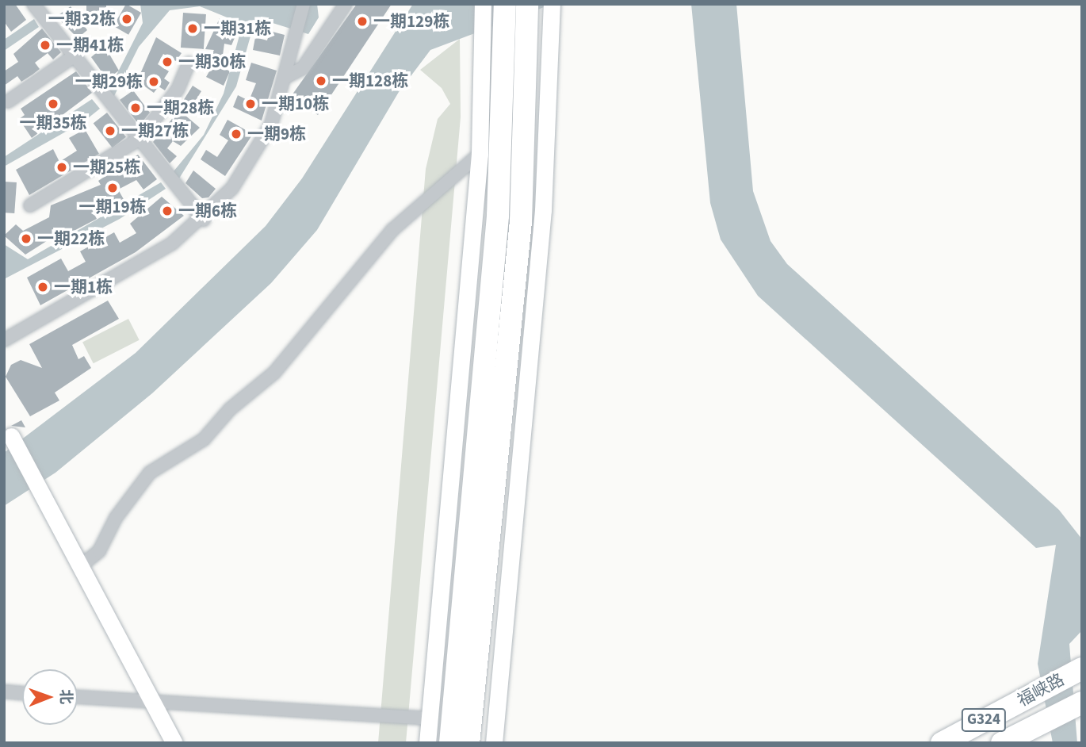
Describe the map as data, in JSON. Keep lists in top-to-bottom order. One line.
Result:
{"streets":{"highway":["福峡路","G324"]},"places":["一期32栋","一期129栋","一期31栋","一期41栋","一期30栋","一期128栋","一期29栋","一期35栋","一期10栋","一期28栋","一期27栋","一期9栋","一期25栋","一期19栋","一期6栋","一期22栋","一期1栋"],"north":"right"}
